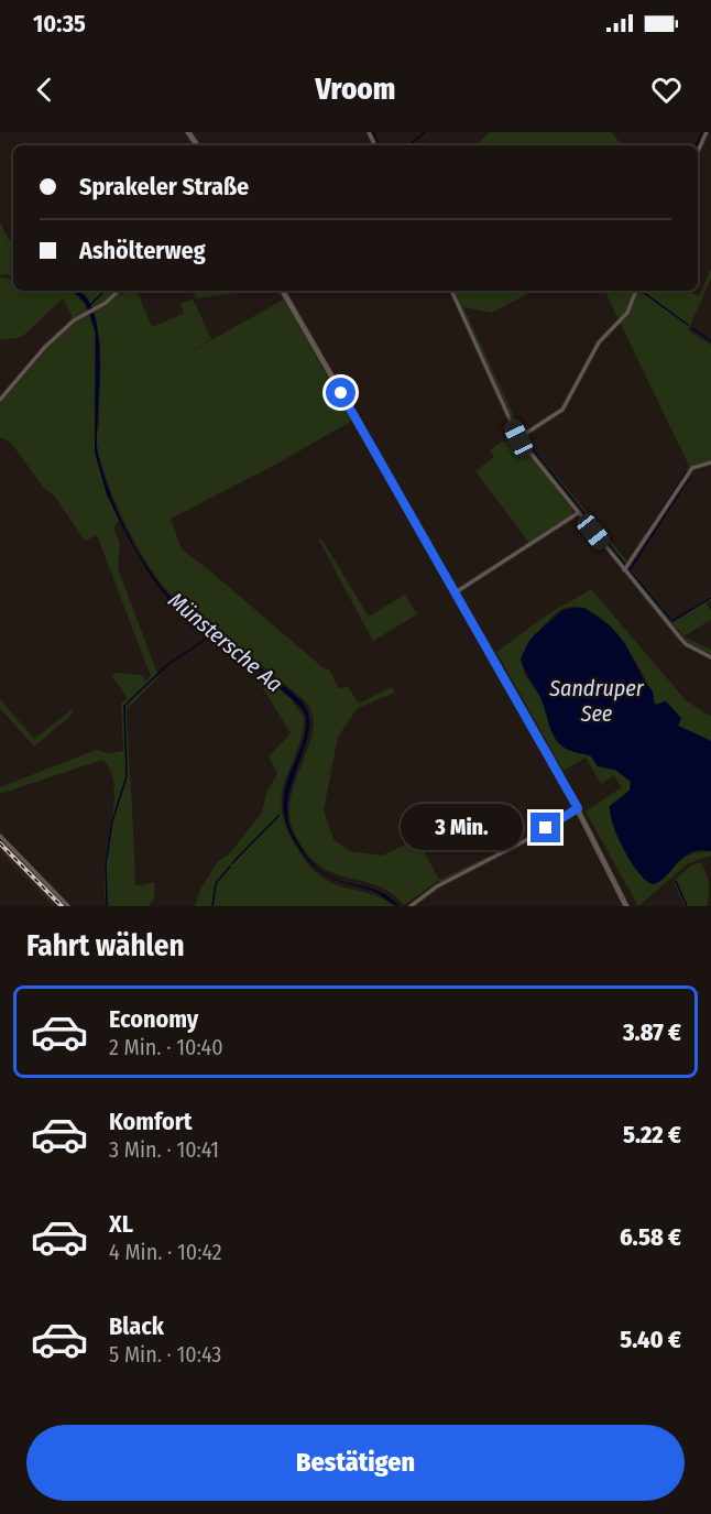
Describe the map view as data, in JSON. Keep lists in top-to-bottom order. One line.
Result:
{"water":["Münstersche Aa","Sandruper See"],"page":{"status":"10:35","header":"Vroom","banner":["Sprakeler Straße","Ashölterweg"],"bubble":"3 Min.","heading":"Fahrt wählen","list":[{"name":"Economy","note":"2 Min. · 10:40","value":"3.87 €"},{"name":"Komfort","note":"3 Min. · 10:41","value":"5.22 €"},{"name":"XL","note":"4 Min. · 10:42","value":"6.58 €"},{"name":"Black","note":"5 Min. · 10:43","value":"5.40 €"}],"buttons":"Bestätigen"}}
